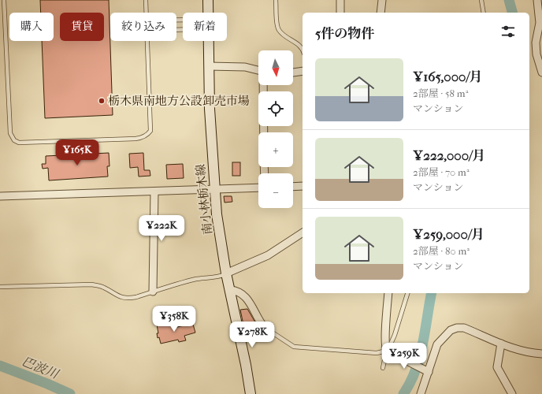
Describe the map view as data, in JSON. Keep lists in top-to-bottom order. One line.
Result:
{"streets":{"main road":["南小林栃木線"]},"water":["巴波川"],"places":["栃木県南地方公設卸売市場"],"north":"bottom","page":{"chip":["購入","賃貸","絞り込み","新着"],"heading":"5件の物件","map_buttons":["+","−"],"list":[{"name":"¥165,000/月","note":"2部屋 · 58 m² · マンション"},{"name":"¥222,000/月","note":"2部屋 · 70 m² · マンション"},{"name":"¥259,000/月","note":"2部屋 · 80 m² · マンション"}],"price":["¥165K","¥222K","¥358K","¥278K","¥259K"]}}
